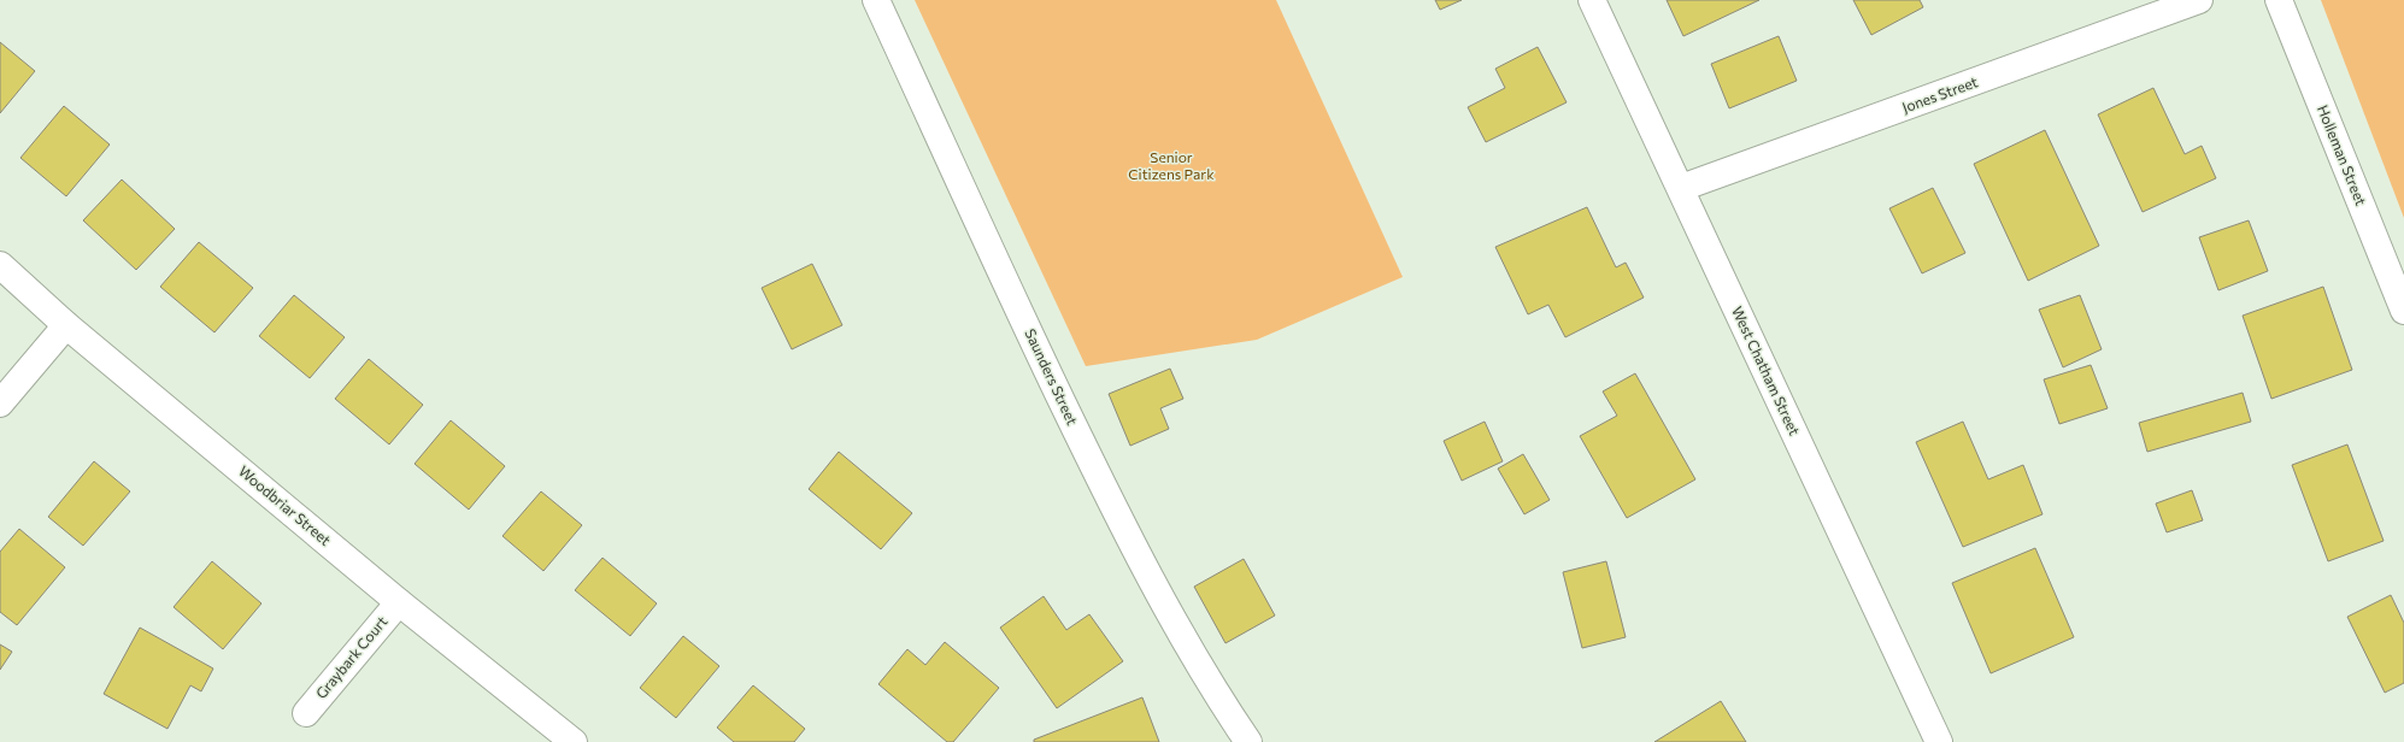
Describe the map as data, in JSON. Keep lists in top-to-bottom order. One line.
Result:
{"streets":{"street":["Jones Street","Holleman Street","West Chatham Street","Saunders Street","Woodbriar Street","Graybark Court"]},"crossings":[["Jones Street","West Chatham Street"],["Woodbriar Street","Graybark Court"]],"parks":["Senior Citizens Park"]}
